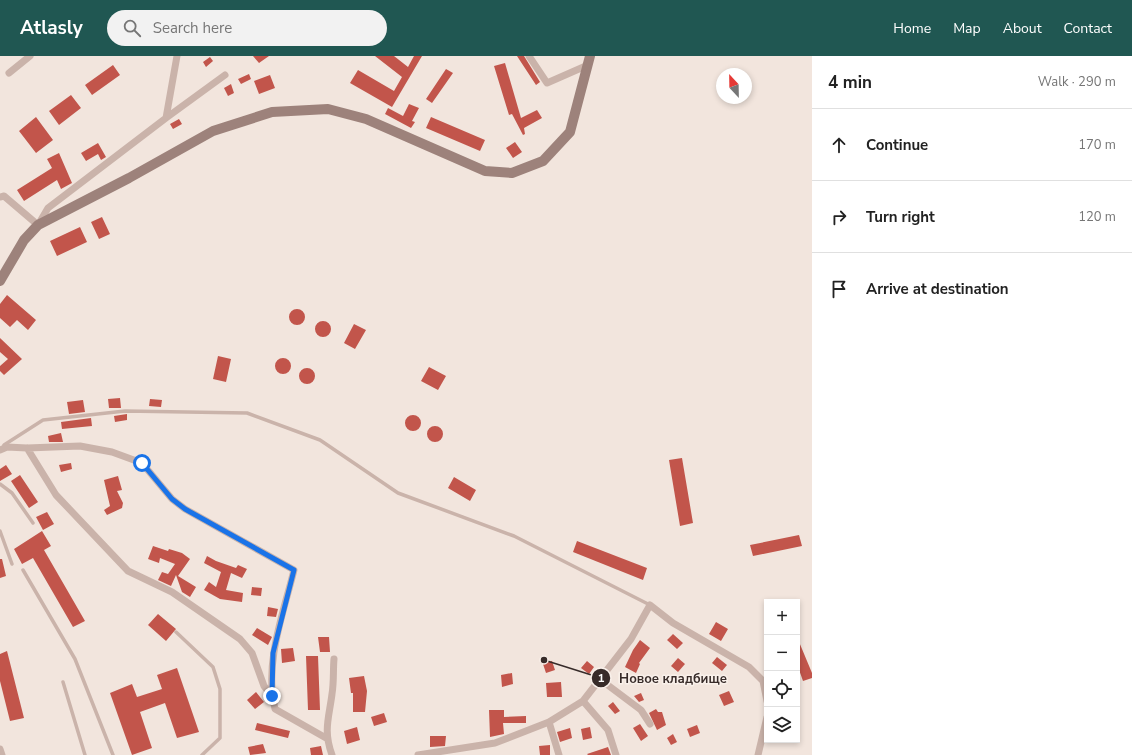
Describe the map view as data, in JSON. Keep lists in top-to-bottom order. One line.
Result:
{"places":["Новое кладбище"],"north":"top","page":{"header":"Atlasly","search":"Search here","nav":["Home","Map","About","Contact"],"heading":["4 min","Walk · 290 m"],"list":[["Continue","170 m"],["Turn right","120 m"],"Arrive at destination"],"map_buttons":["+","−"]}}
